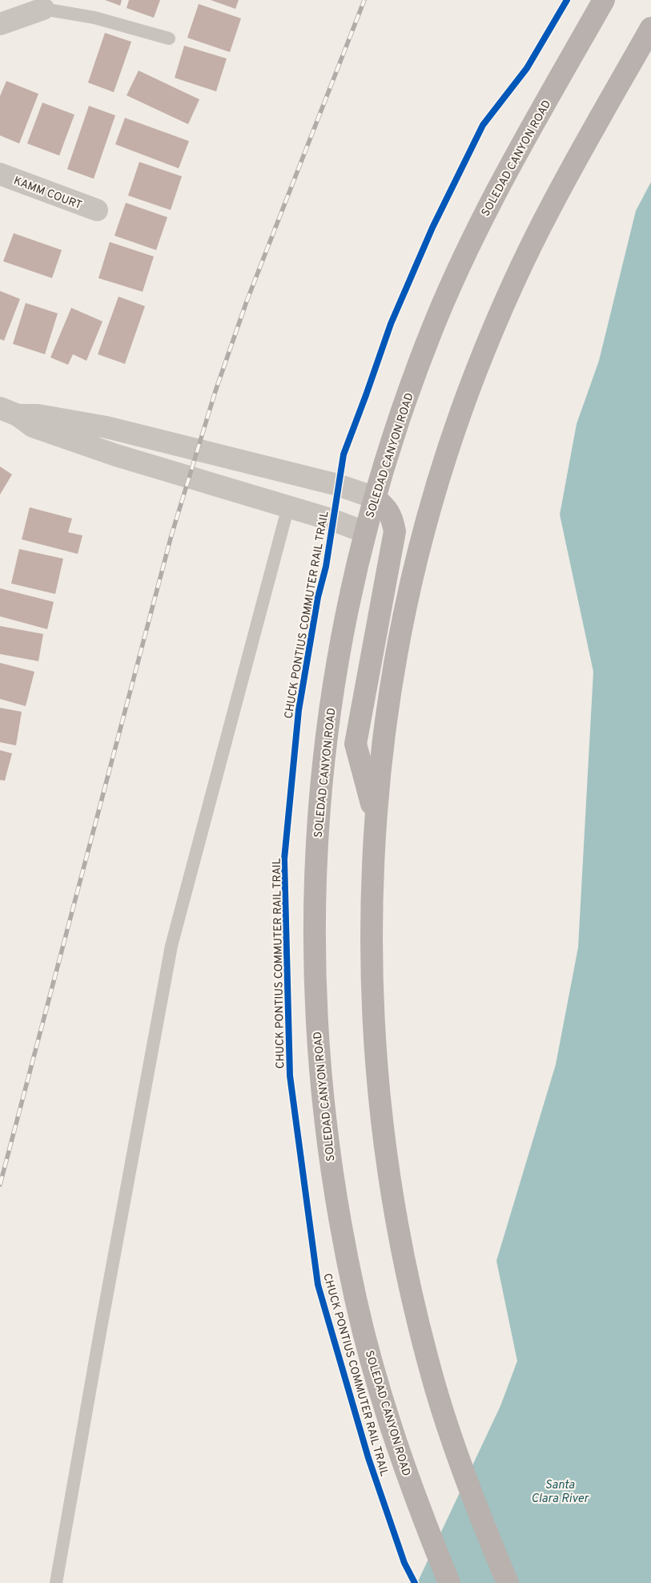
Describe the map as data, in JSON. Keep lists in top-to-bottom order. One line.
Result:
{"streets":{"main road":["SOLEDAD CANYON ROAD"],"street":["KAMM COURT"],"cycle path":["CHUCK PONTIUS COMMUTER RAIL TRAIL"]},"water":["Santa Clara River"]}
